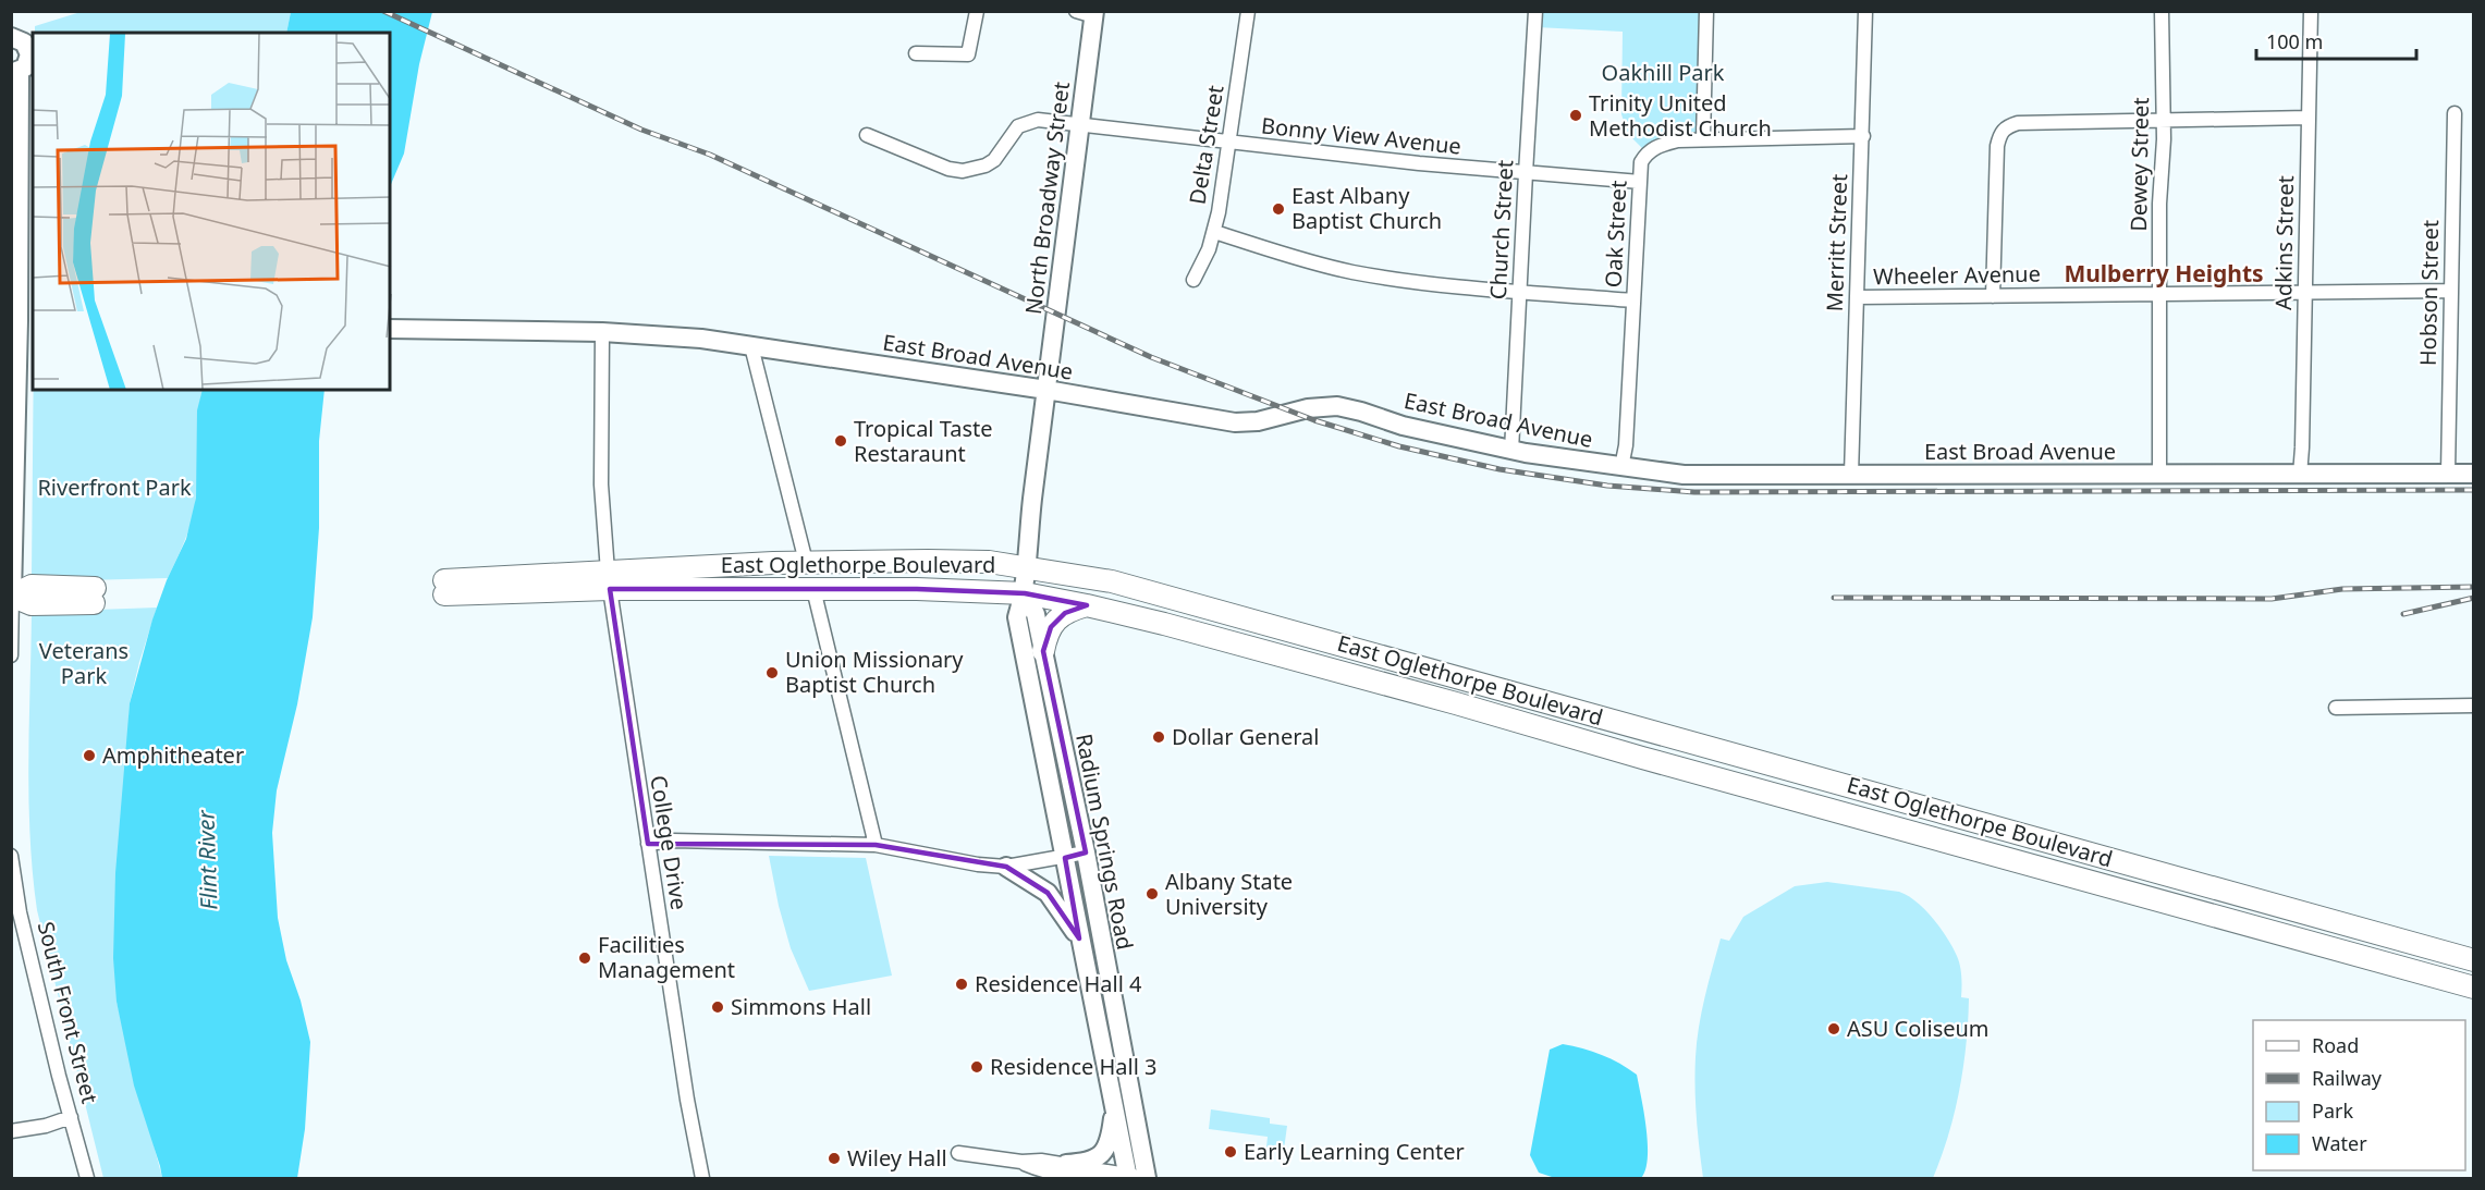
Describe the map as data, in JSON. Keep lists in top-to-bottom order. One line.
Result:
{"streets":{"main road":["North Broadway Street","East Broad Avenue","East Oglethorpe Boulevard","Radium Springs Road"],"street":["Bonny View Avenue","Delta Street","Dewey Street","Church Street","Oak Street","Merritt Street","Adkins Street","Wheeler Avenue","Hobson Street","College Drive","South Front Street"]},"crossings":[["Bonny View Avenue","Delta Street"],["Bonny View Avenue","North Broadway Street"],["Bonny View Avenue","Church Street"],["Bonny View Avenue","Oak Street"],["Dewey Street","Wheeler Avenue"],["Dewey Street","East Broad Avenue"],["North Broadway Street","East Broad Avenue"],["North Broadway Street","East Oglethorpe Boulevard"],["North Broadway Street","Radium Springs Road"],["Church Street","East Broad Avenue"],["Oak Street","East Broad Avenue"],["Merritt Street","Wheeler Avenue"],["Merritt Street","East Broad Avenue"],["Adkins Street","Wheeler Avenue"],["Adkins Street","East Broad Avenue"],["Wheeler Avenue","Hobson Street"],["Hobson Street","East Broad Avenue"],["East Broad Avenue","College Drive"],["East Oglethorpe Boulevard","Radium Springs Road"],["East Oglethorpe Boulevard","College Drive"]],"districts":["Mulberry Heights"],"water":["Flint River"],"parks":["Oakhill Park","Riverfront Park","Veterans Park"],"places":["Trinity United Methodist Church","East Albany Baptist Church","Tropical Taste Restaraunt","Union Missionary Baptist Church","Dollar General","Amphitheater","Albany State University","Facilities Management","Residence Hall 4","Simmons Hall","ASU Coliseum","Residence Hall 3","Early Learning Center","Wiley Hall"],"legend":["Road","Railway","Park","Water"],"scale_bar":"100 m"}
